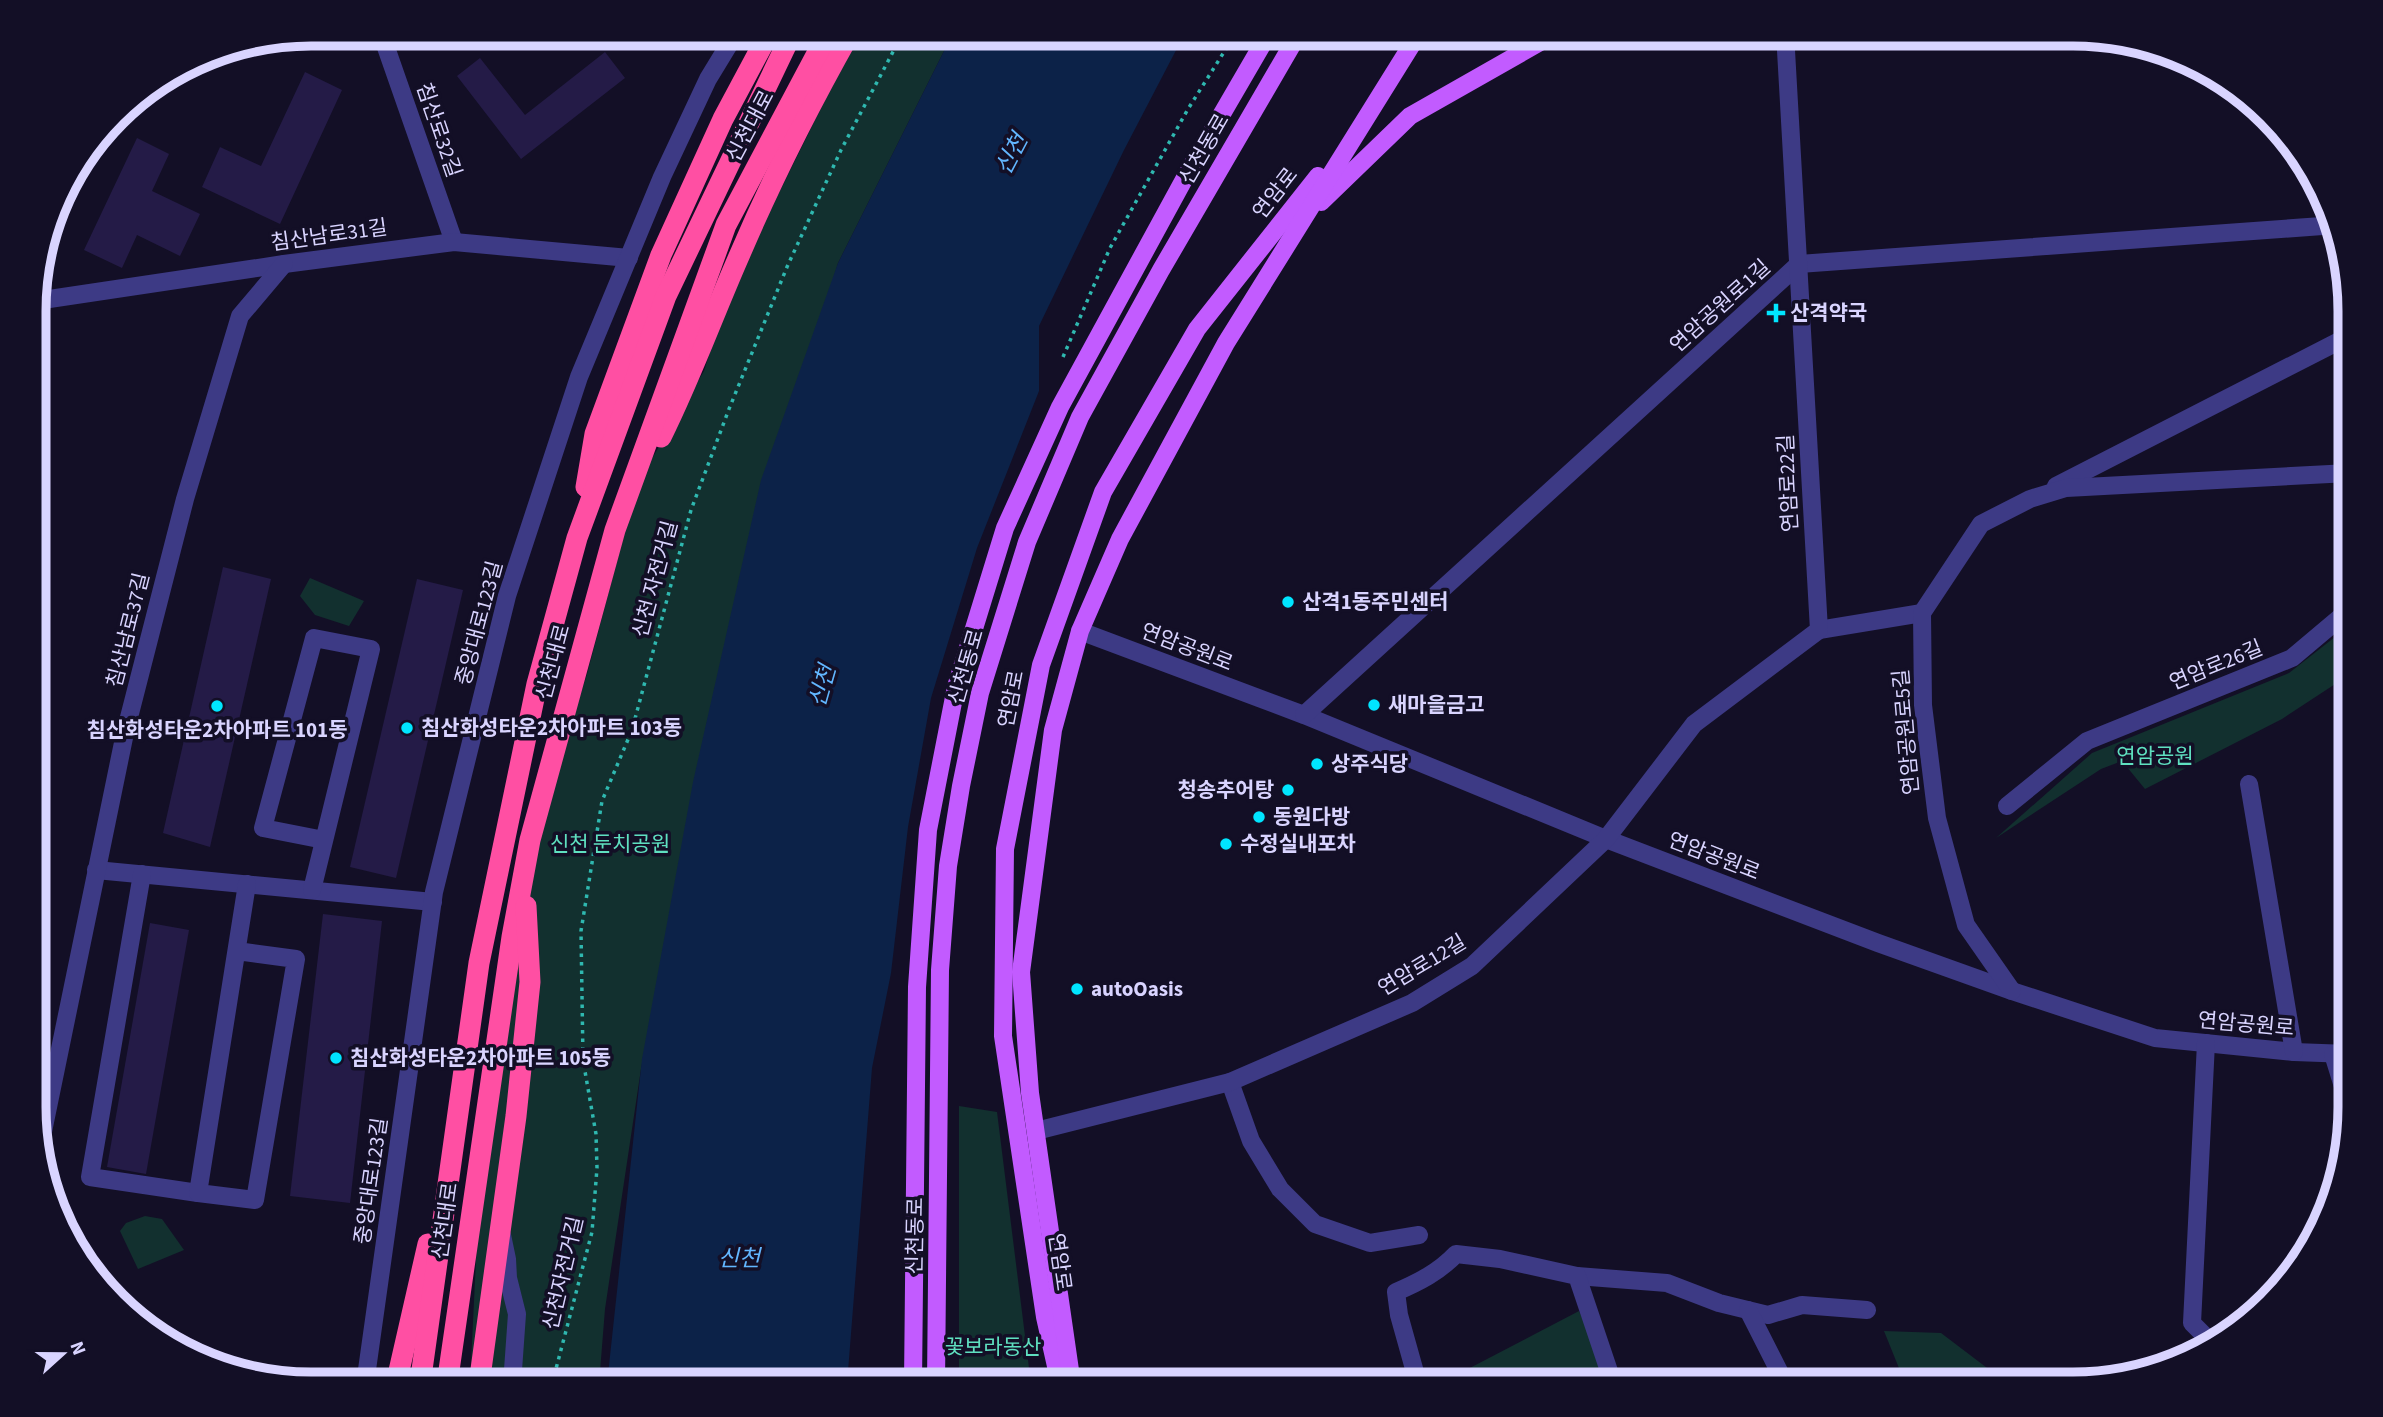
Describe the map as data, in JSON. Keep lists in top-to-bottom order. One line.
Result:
{"streets":{"highway":["신천대로"],"main road":["신천동로","연암로"],"street":["침산로32길","침산남로31길","연암공원로1길","연암로22길","중앙대로123길","침산남로37길","연암공원로","연암로26길","연암공원로5길","연암로12길"],"path":["신천 자전거길","신천자전거길"]},"crossings":[["침산로32길","침산남로31길"],["연암로","연암공원로"],["연암로","연암로12길"],["침산남로31길","중앙대로123길"],["침산남로31길","침산남로37길"],["연암공원로1길","연암로22길"],["연암공원로1길","연암공원로"],["신천 자전거길","신천자전거길"],["연암공원로","연암공원로5길"],["연암공원로","연암로12길"]],"water":["신천"],"parks":["연암공원","신천 둔치공원","꽃보라동산"],"places":{"health":["산격약국"],"other":["산격1동주민센터","새마을금고","침산화성타운2차아파트 101동","침산화성타운2차아파트 103동","상주식당","청송추어탕","동원다방","수정실내포차","autoOasis","침산화성타운2차아파트 105동"]},"north":"right"}
